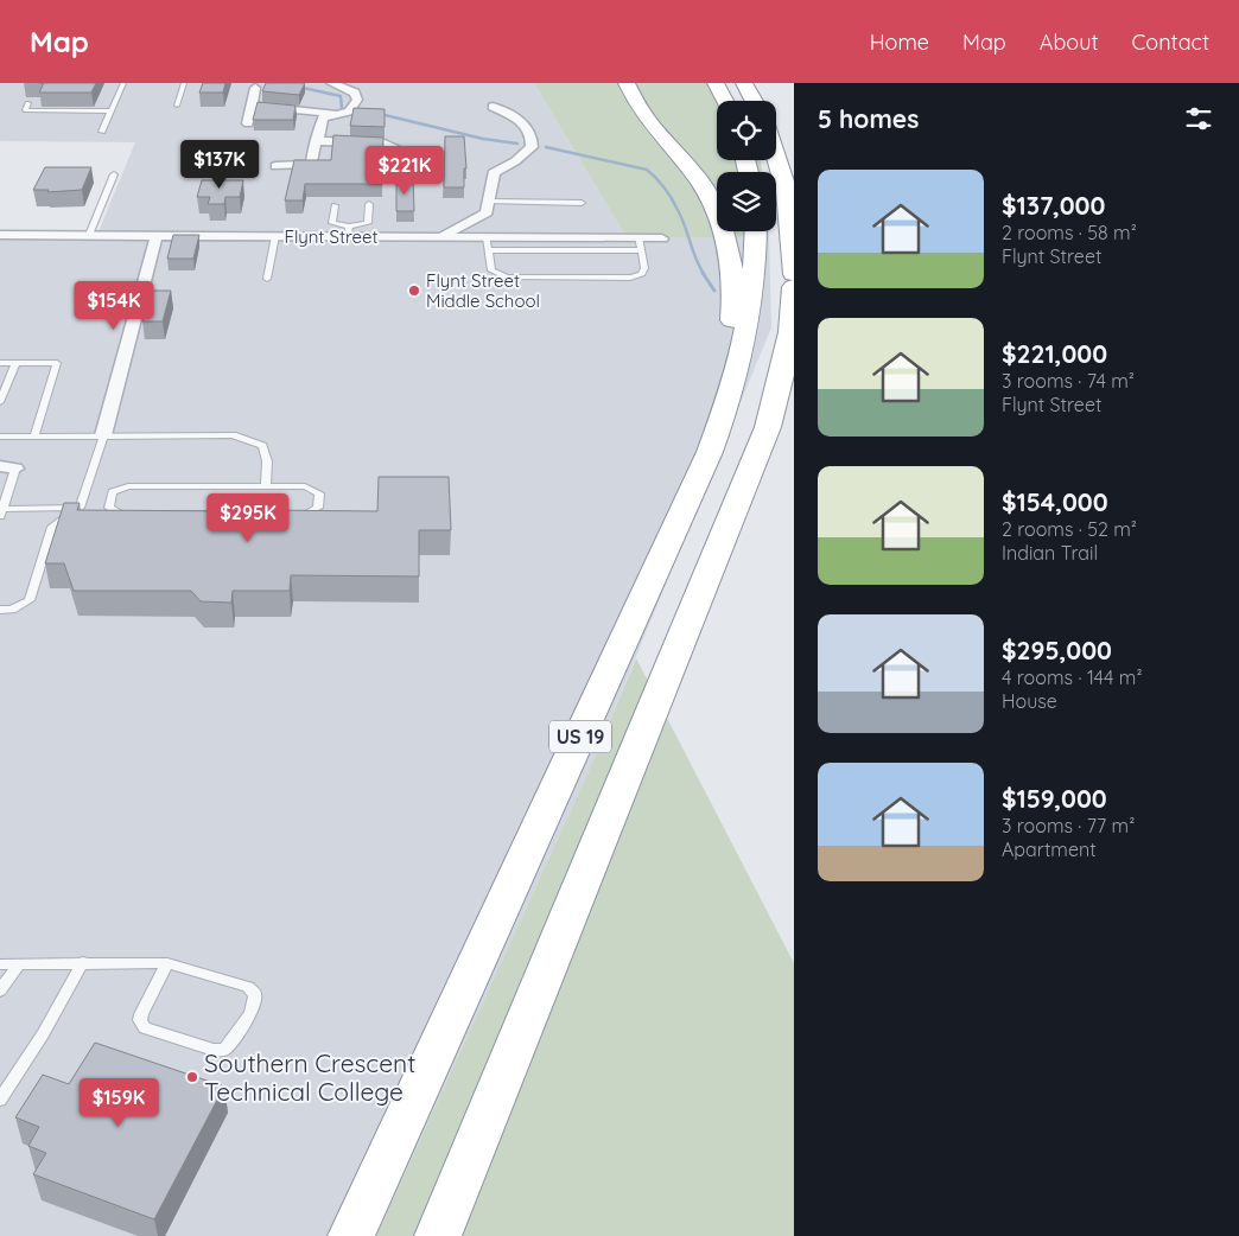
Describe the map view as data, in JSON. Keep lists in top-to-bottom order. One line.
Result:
{"streets":{"highway":["US 19"],"street":["Flynt Street"]},"places":["Flynt Street Middle School","Southern Crescent Technical College"],"page":{"header":"Map","nav":["Home","Map","About","Contact"],"heading":"5 homes","price":["$137K","$221K","$154K","$295K","$159K"],"list":[{"name":"$137,000","note":"2 rooms · 58 m² · Flynt Street"},{"name":"$221,000","note":"3 rooms · 74 m² · Flynt Street"},{"name":"$154,000","note":"2 rooms · 52 m² · Indian Trail"},{"name":"$295,000","note":"4 rooms · 144 m² · House"},{"name":"$159,000","note":"3 rooms · 77 m² · Apartment"}]}}
